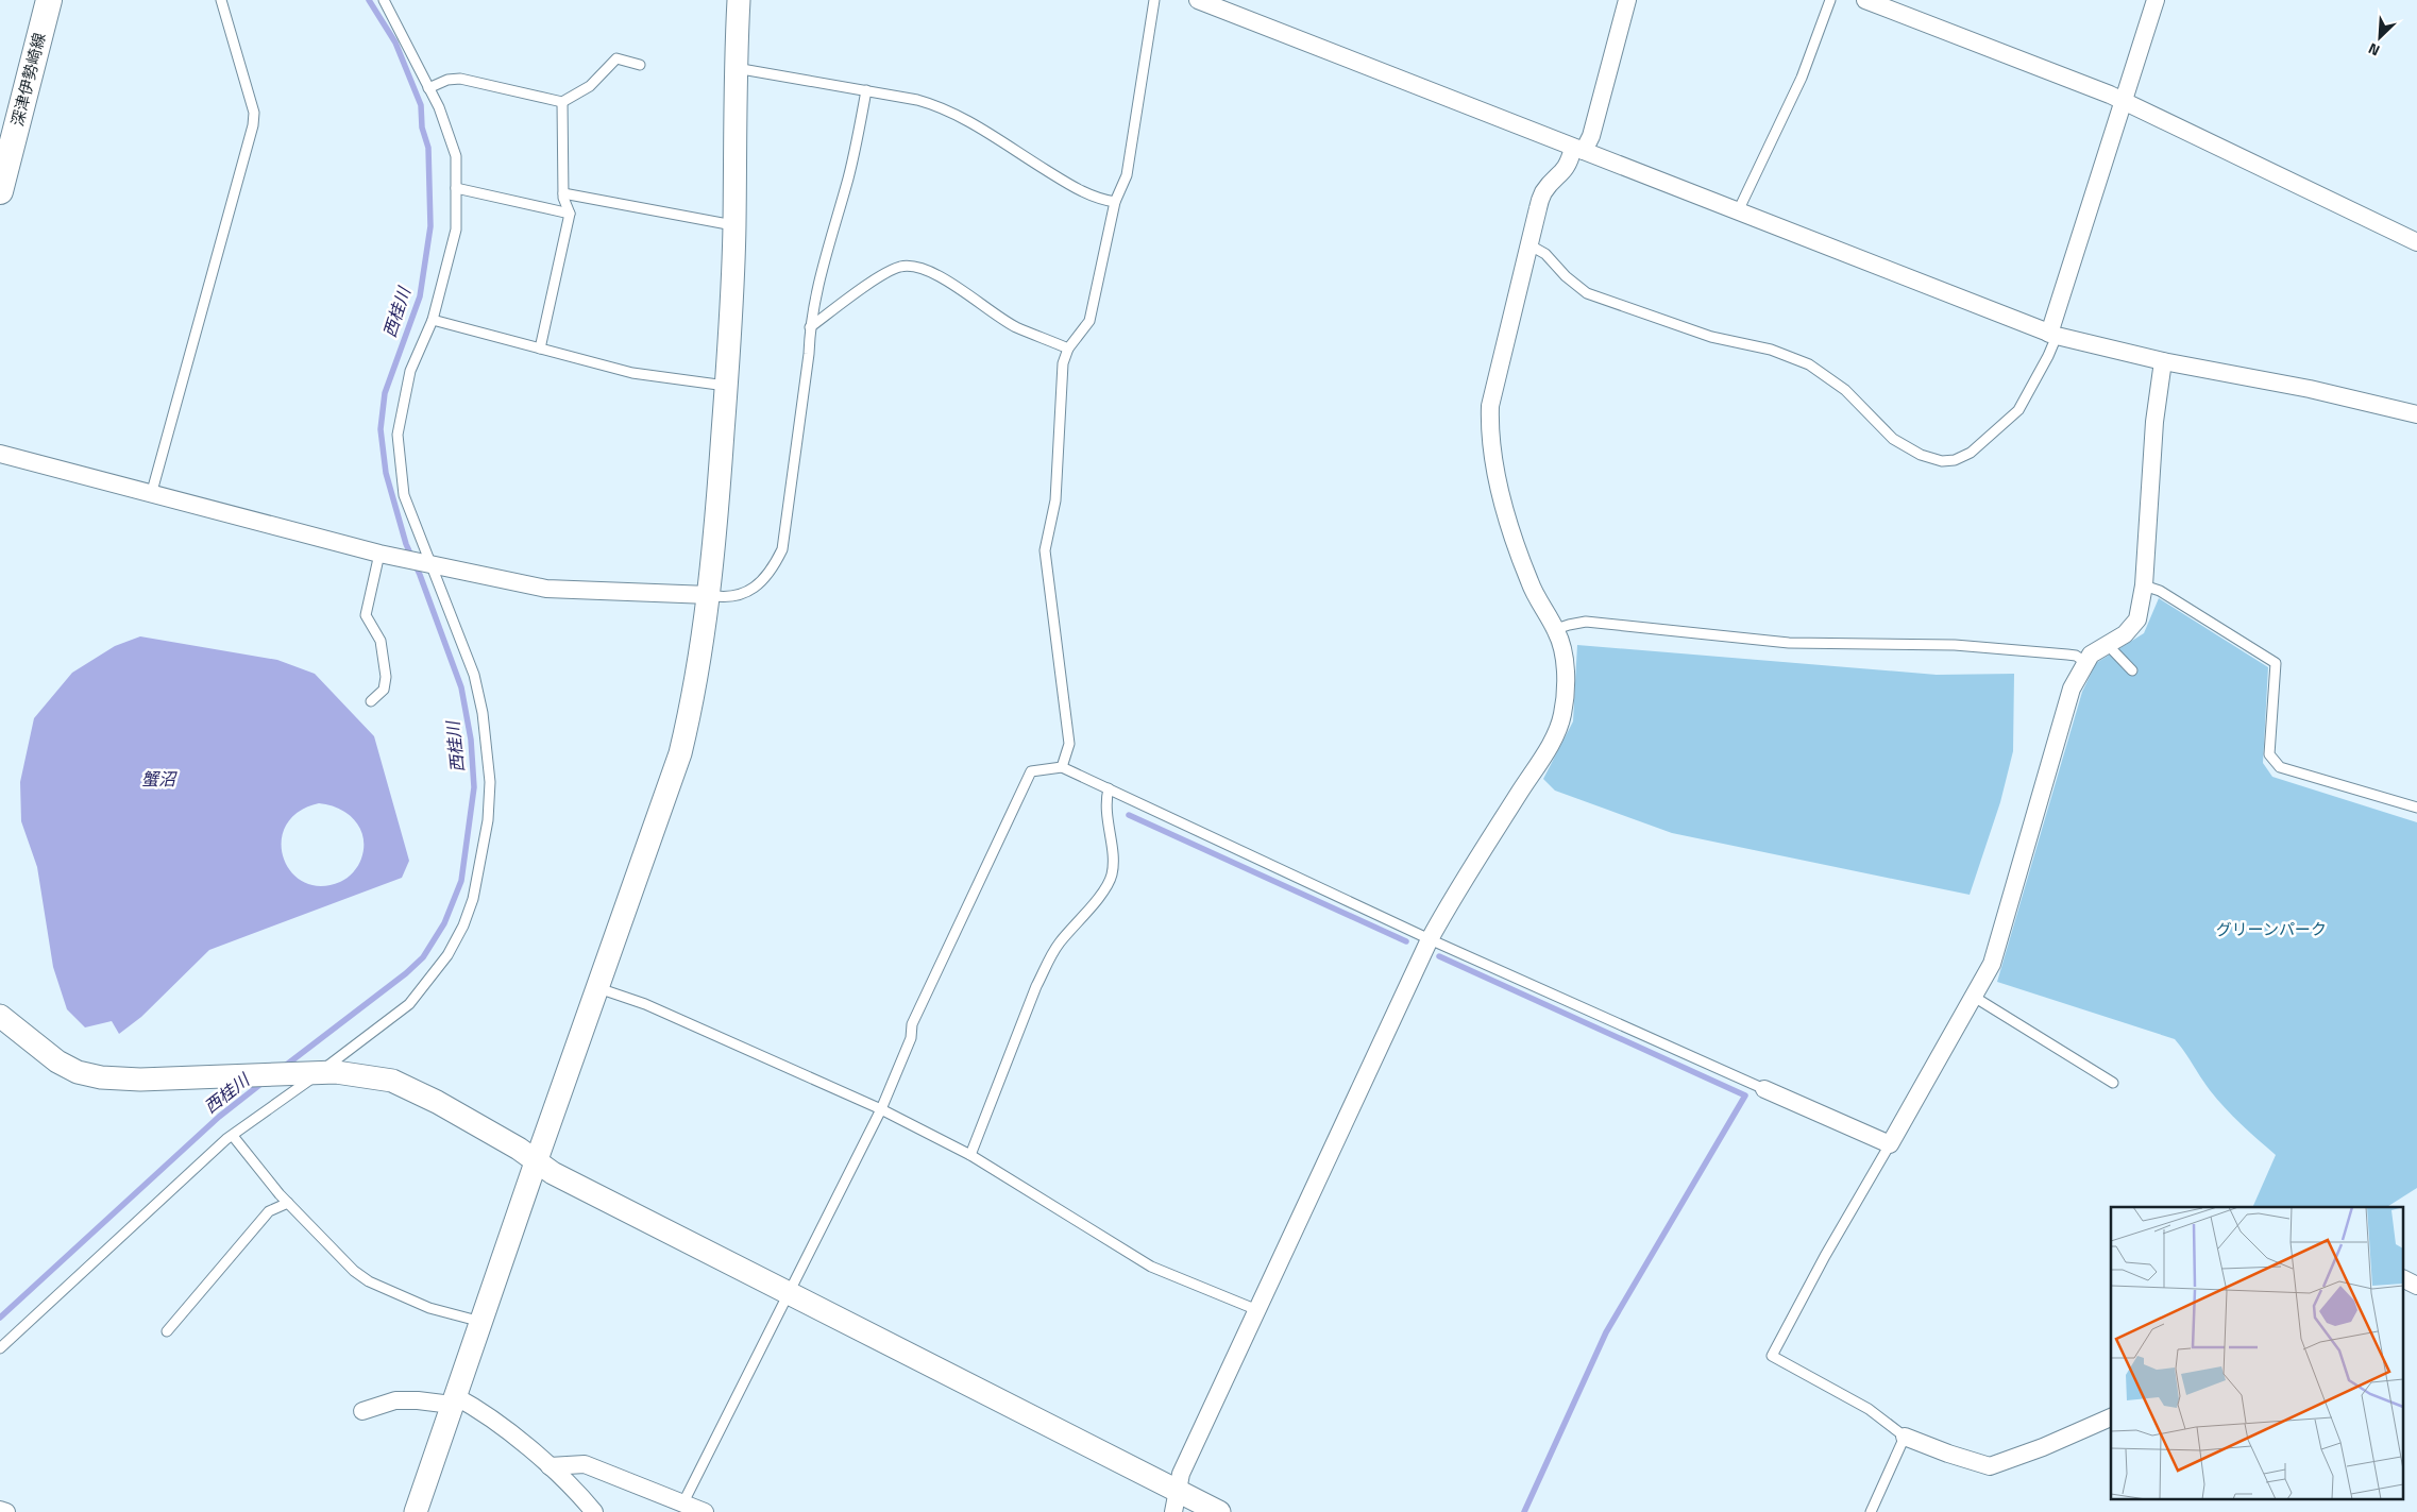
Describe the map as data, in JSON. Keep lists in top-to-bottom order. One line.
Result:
{"streets":{"main road":["深津伊勢崎線"]},"water":["西桂川","蟹沼"],"parks":["グリーンパーク"],"north":"bottom left"}
